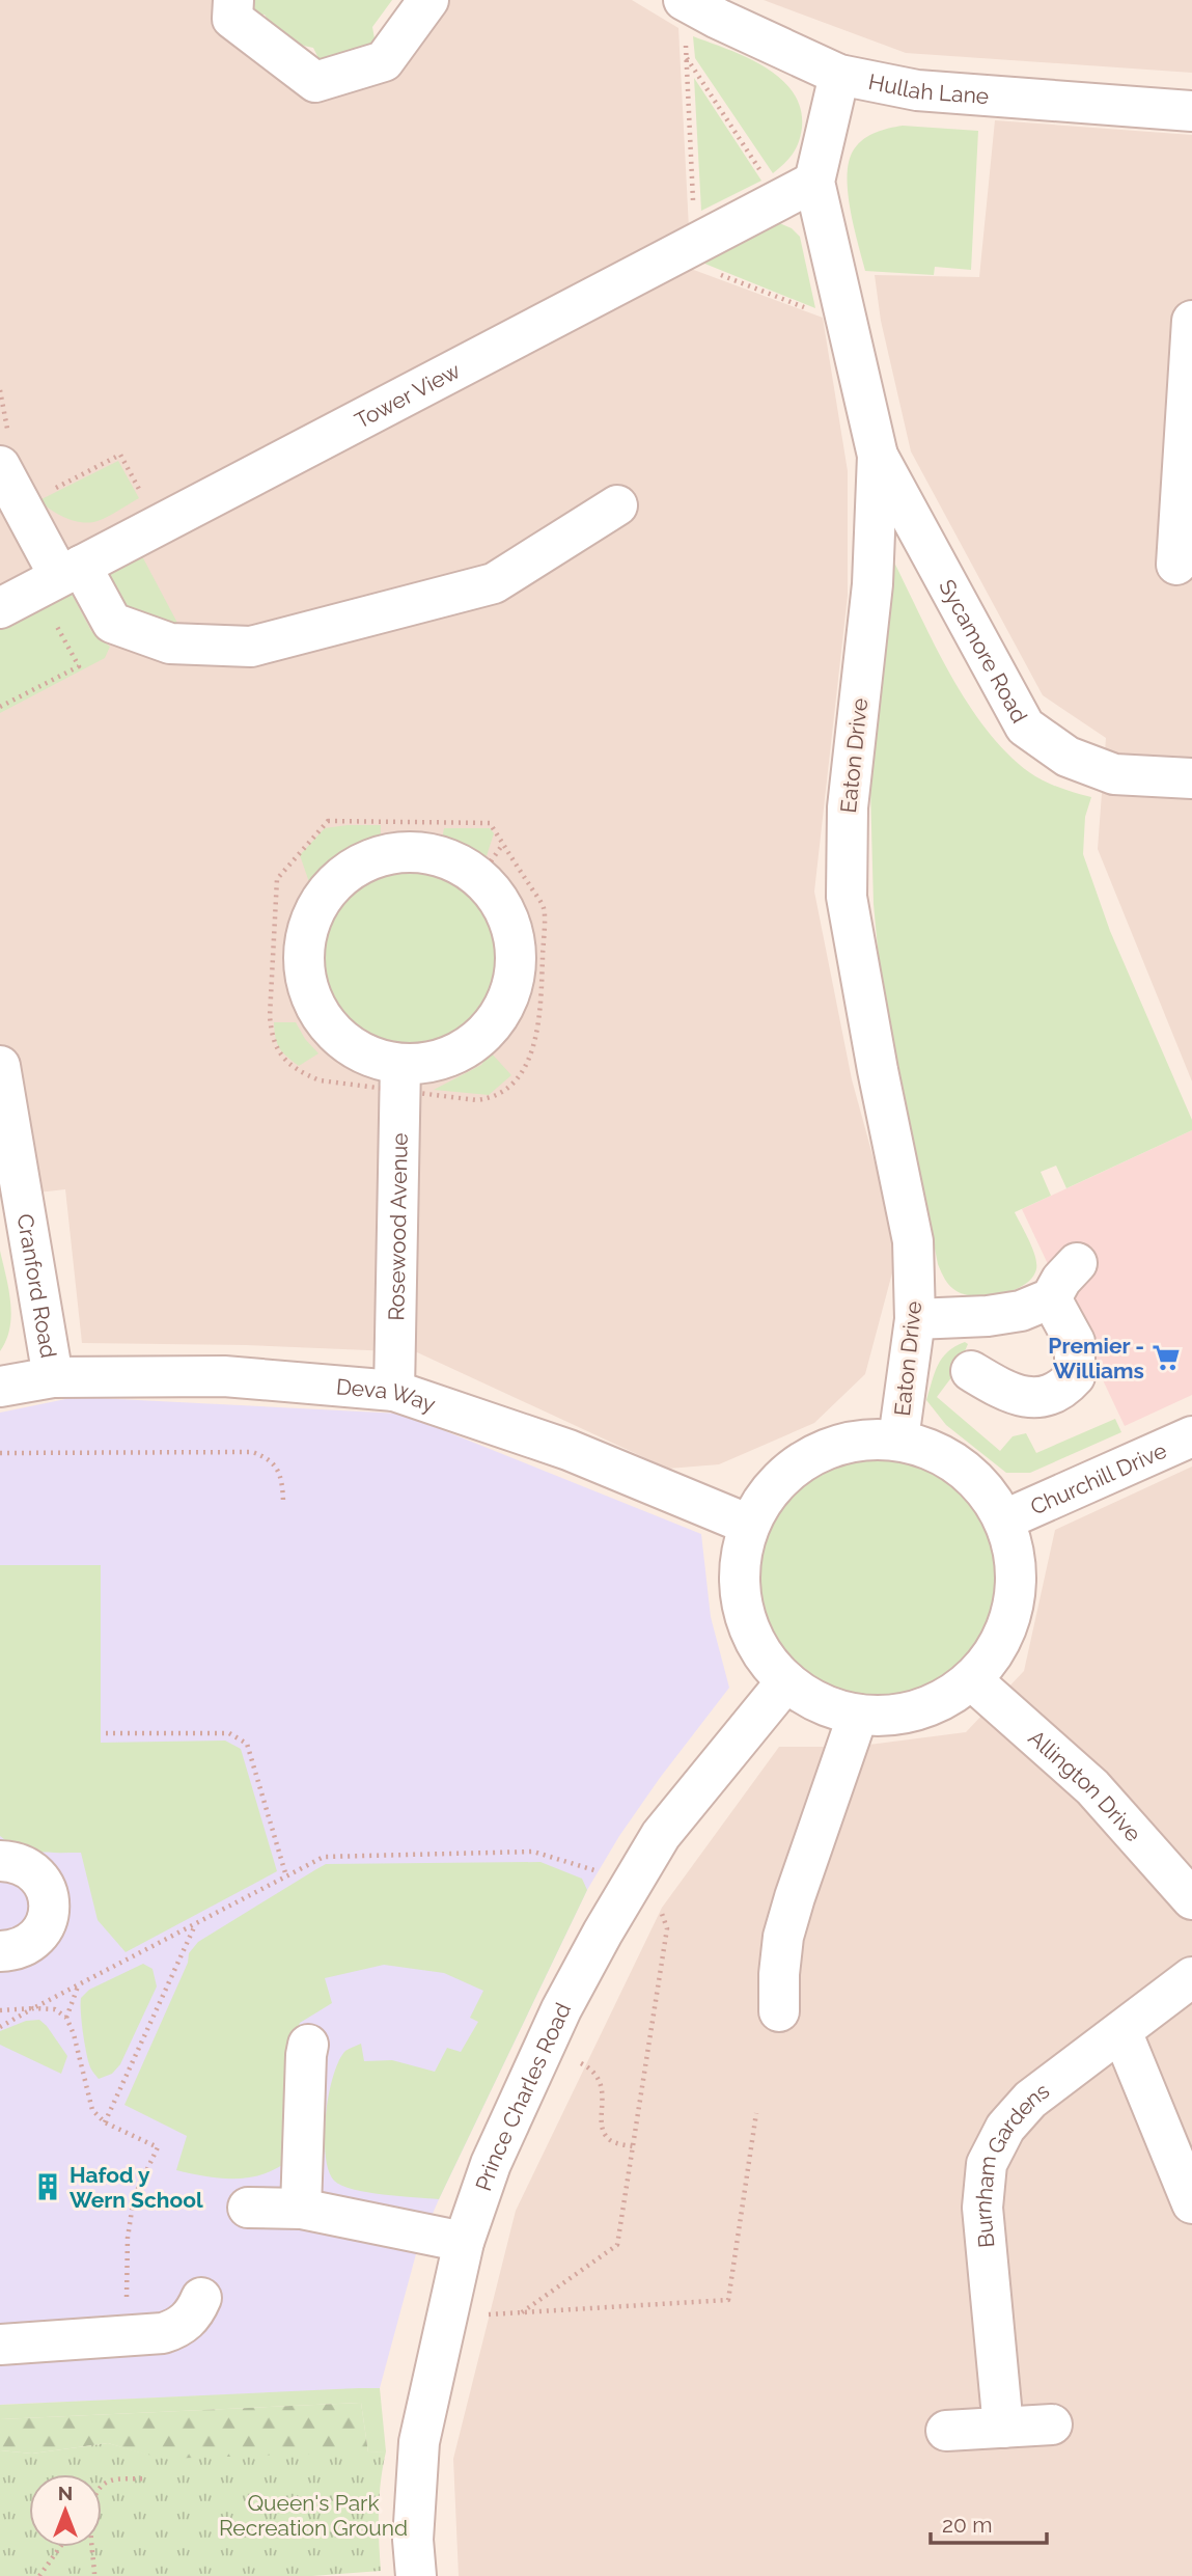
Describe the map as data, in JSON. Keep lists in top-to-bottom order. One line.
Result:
{"streets":{"street":["Hullah Lane","Tower View","Sycamore Road","Eaton Drive","Rosewood Avenue","Cranford Road","Deva Way","Churchill Drive","Allington Drive","Prince Charles Road","Burnham Gardens"]},"crossings":[["Hullah Lane","Eaton Drive"],["Tower View","Eaton Drive"],["Sycamore Road","Eaton Drive"],["Rosewood Avenue","Deva Way"],["Cranford Road","Deva Way"]],"parks":["Queen's Park Recreation Ground"],"places":{"supermarket":["Premier - Williams"],"building":["Hafod y Wern School"]},"scale_bar":"20 m","north":"top"}
